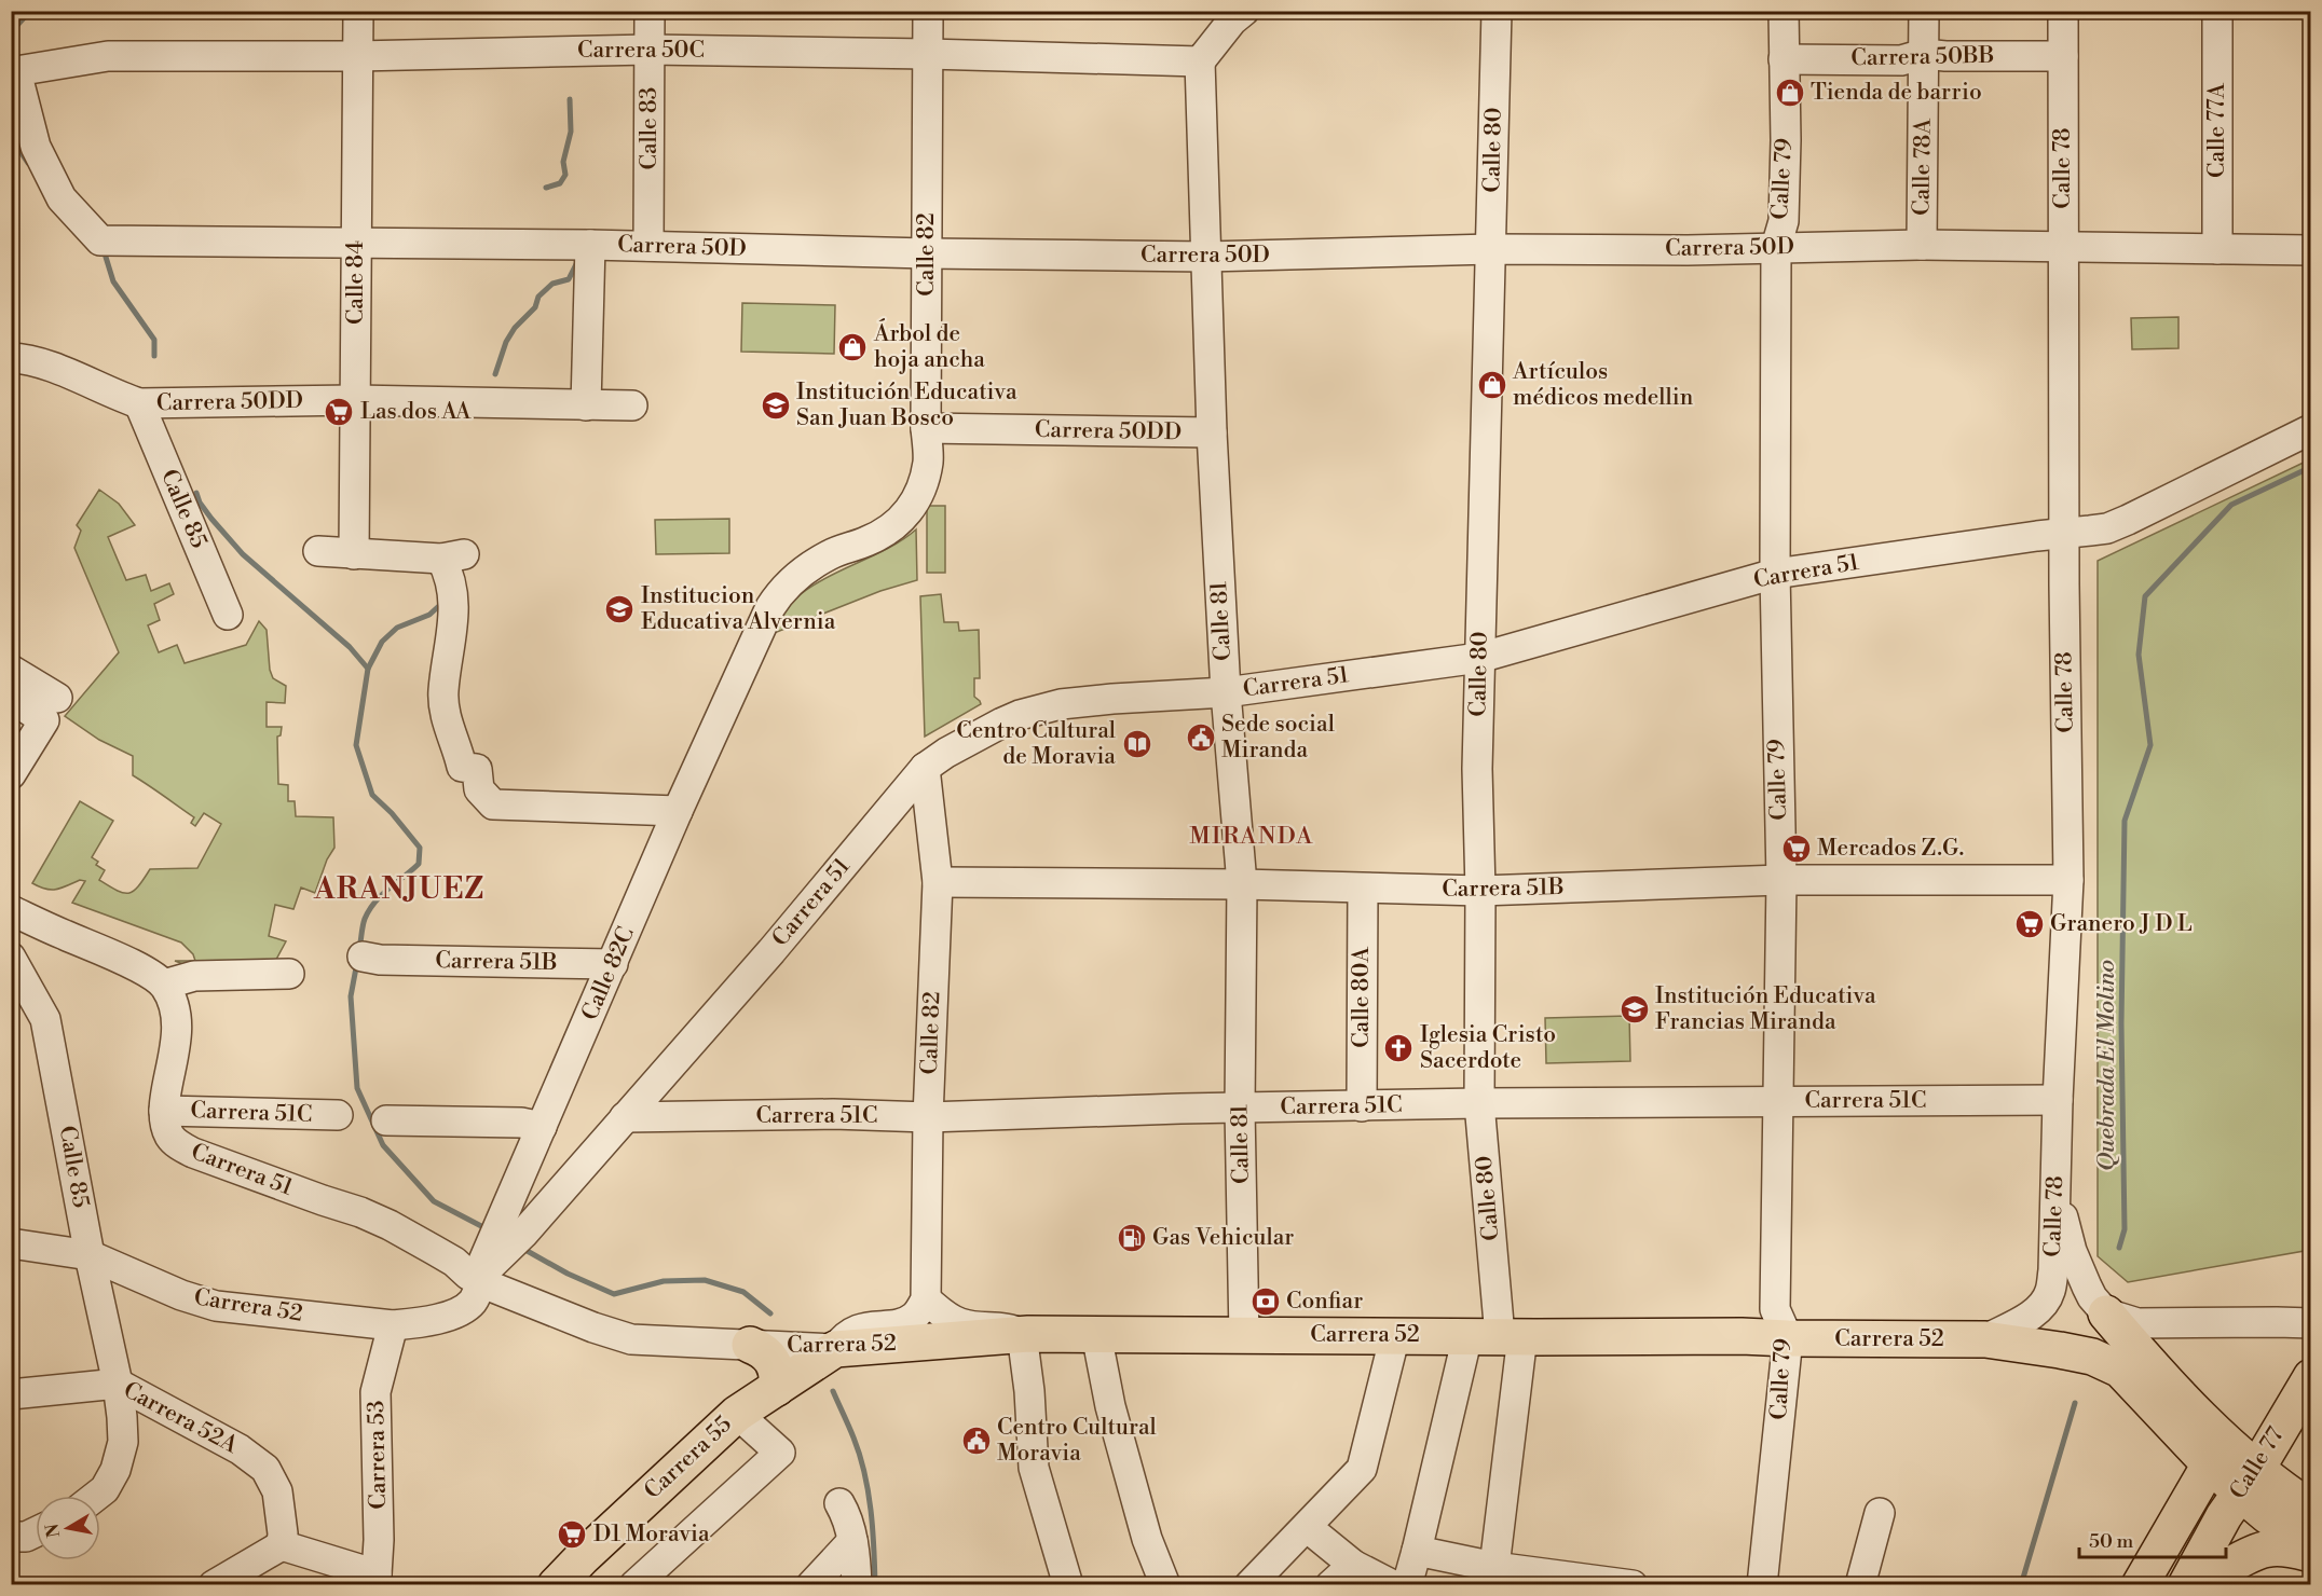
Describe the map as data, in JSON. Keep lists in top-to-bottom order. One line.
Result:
{"streets":{"main road":["Carrera 52","Carrera 55","Calle 77"],"street":["Carrera 50C","Carrera 50BB","Calle 83","Calle 77A","Calle 80","Calle 78A","Calle 78","Calle 79","Carrera 50D","Calle 82","Calle 84","Carrera 50DD","Calle 85","Carrera 51","Calle 81","Carrera 51B","Calle 82C","Calle 80A","Carrera 51C","Carrera 52A","Carrera 53"]},"crossings":[["Carrera 50C","Calle 83"],["Carrera 50C","Carrera 50D"],["Carrera 50C","Calle 82"],["Carrera 50C","Calle 84"],["Carrera 50C","Calle 81"],["Carrera 50BB","Calle 78A"],["Carrera 50BB","Calle 78"],["Carrera 50BB","Calle 79"],["Calle 83","Carrera 50D"],["Calle 77A","Carrera 50D"],["Calle 80","Carrera 50D"],["Calle 80","Carrera 51"],["Calle 80","Carrera 51B"],["Calle 80","Carrera 51C"],["Calle 80","Carrera 52"],["Calle 78A","Carrera 50D"],["Calle 78","Carrera 50D"],["Calle 78","Carrera 51"],["Calle 78","Carrera 51B"],["Calle 78","Carrera 51C"],["Calle 78","Carrera 52"],["Calle 79","Carrera 50D"],["Calle 79","Carrera 51"],["Calle 79","Carrera 51B"],["Calle 79","Carrera 51C"],["Calle 79","Carrera 52"],["Carrera 50D","Calle 82"],["Carrera 50D","Calle 84"],["Carrera 50D","Calle 81"],["Calle 82","Carrera 50DD"],["Calle 82","Carrera 51"],["Calle 82","Carrera 51B"],["Calle 82","Calle 82C"],["Calle 82","Carrera 51C"],["Calle 84","Carrera 50DD"],["Carrera 50DD","Calle 85"],["Carrera 50DD","Calle 81"],["Calle 85","Carrera 52"],["Calle 85","Carrera 52A"],["Carrera 51","Calle 81"],["Carrera 51","Calle 82C"],["Carrera 51","Carrera 51C"],["Carrera 51","Carrera 52"],["Calle 81","Carrera 51B"],["Calle 81","Carrera 51C"],["Calle 81","Carrera 52"],["Carrera 51B","Calle 82C"],["Carrera 51B","Calle 80A"],["Calle 82C","Carrera 52"],["Calle 80A","Carrera 51C"],["Carrera 52","Carrera 53"],["Carrera 52","Carrera 55"],["Carrera 52","Calle 77"]],"districts":["MIRANDA","ARANJUEZ"],"water":["Quebrada El Molino"],"places":{"shop":["Tienda de barrio","Árbol de hoja ancha","Artículos médicos medellin"],"school or university":["Institución Educativa San Juan Bosco","Institucion Educativa Alvernia","Institución Educativa Francias Miranda"],"supermarket":["Las dos AA","Mercados Z.G.","Granero J D L","D1 Moravia"],"public building":["Sede social Miranda","Centro Cultural Moravia"],"library":["Centro Cultural de Moravia"],"church":["Iglesia Cristo Sacerdote"],"fuel station":["Gas Vehicular"],"bank":["Confiar"]},"scale_bar":"50 m","north":"left"}
